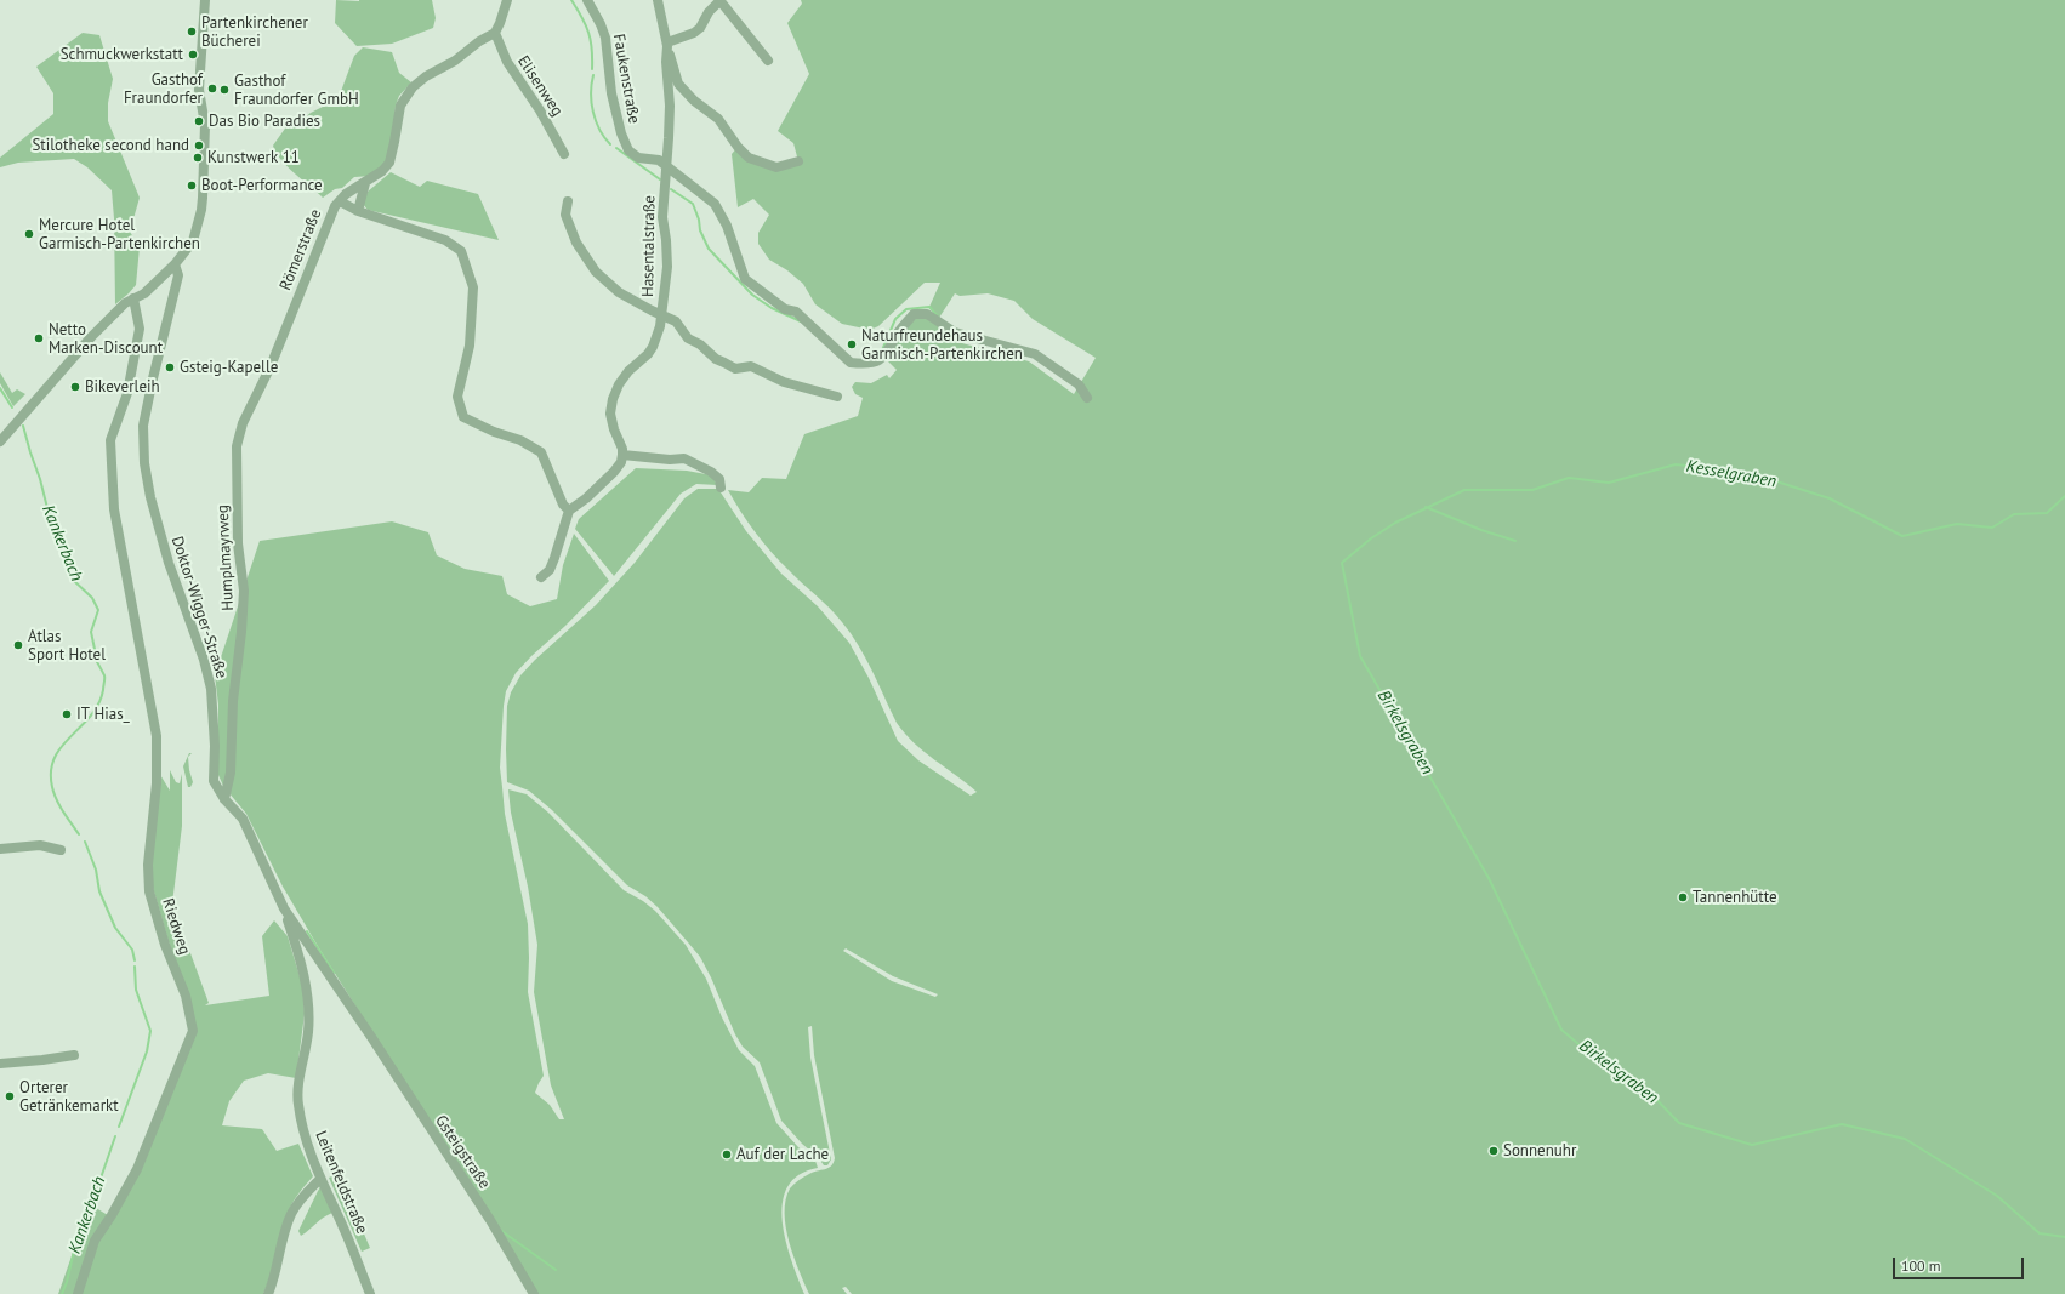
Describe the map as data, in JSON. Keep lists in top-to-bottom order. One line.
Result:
{"streets":{"street":["Faukenstraße","Elisenweg","Hasentalstraße","Römerstraße","Humplmayrweg","Doktor-Wigger-Straße","Riedweg","Gsteigstraße","Leitenfeldstraße"]},"crossings":[["Faukenstraße","Hasentalstraße"],["Elisenweg","Römerstraße"],["Römerstraße","Humplmayrweg"],["Humplmayrweg","Doktor-Wigger-Straße"],["Doktor-Wigger-Straße","Gsteigstraße"],["Doktor-Wigger-Straße","Leitenfeldstraße"]],"water":["Kesselgraben","Kankerbach","Birkelsgraben"],"places":["Partenkirchener Bücherei","Schmuckwerkstatt","Gasthof Fraundorfer","Gasthof Fraundorfer GmbH","Das Bio Paradies","Stilotheke second hand","Kunstwerk 11","Boot-Performance","Mercure Hotel Garmisch-Partenkirchen","Netto Marken-Discount","Naturfreundehaus Garmisch-Partenkirchen","Gsteig-Kapelle","Bikeverleih","Atlas Sport Hotel","IT Hias_","Tannenhütte","Orterer Getränkemarkt","Sonnenuhr","Auf der Lache"],"scale_bar":"100 m"}
